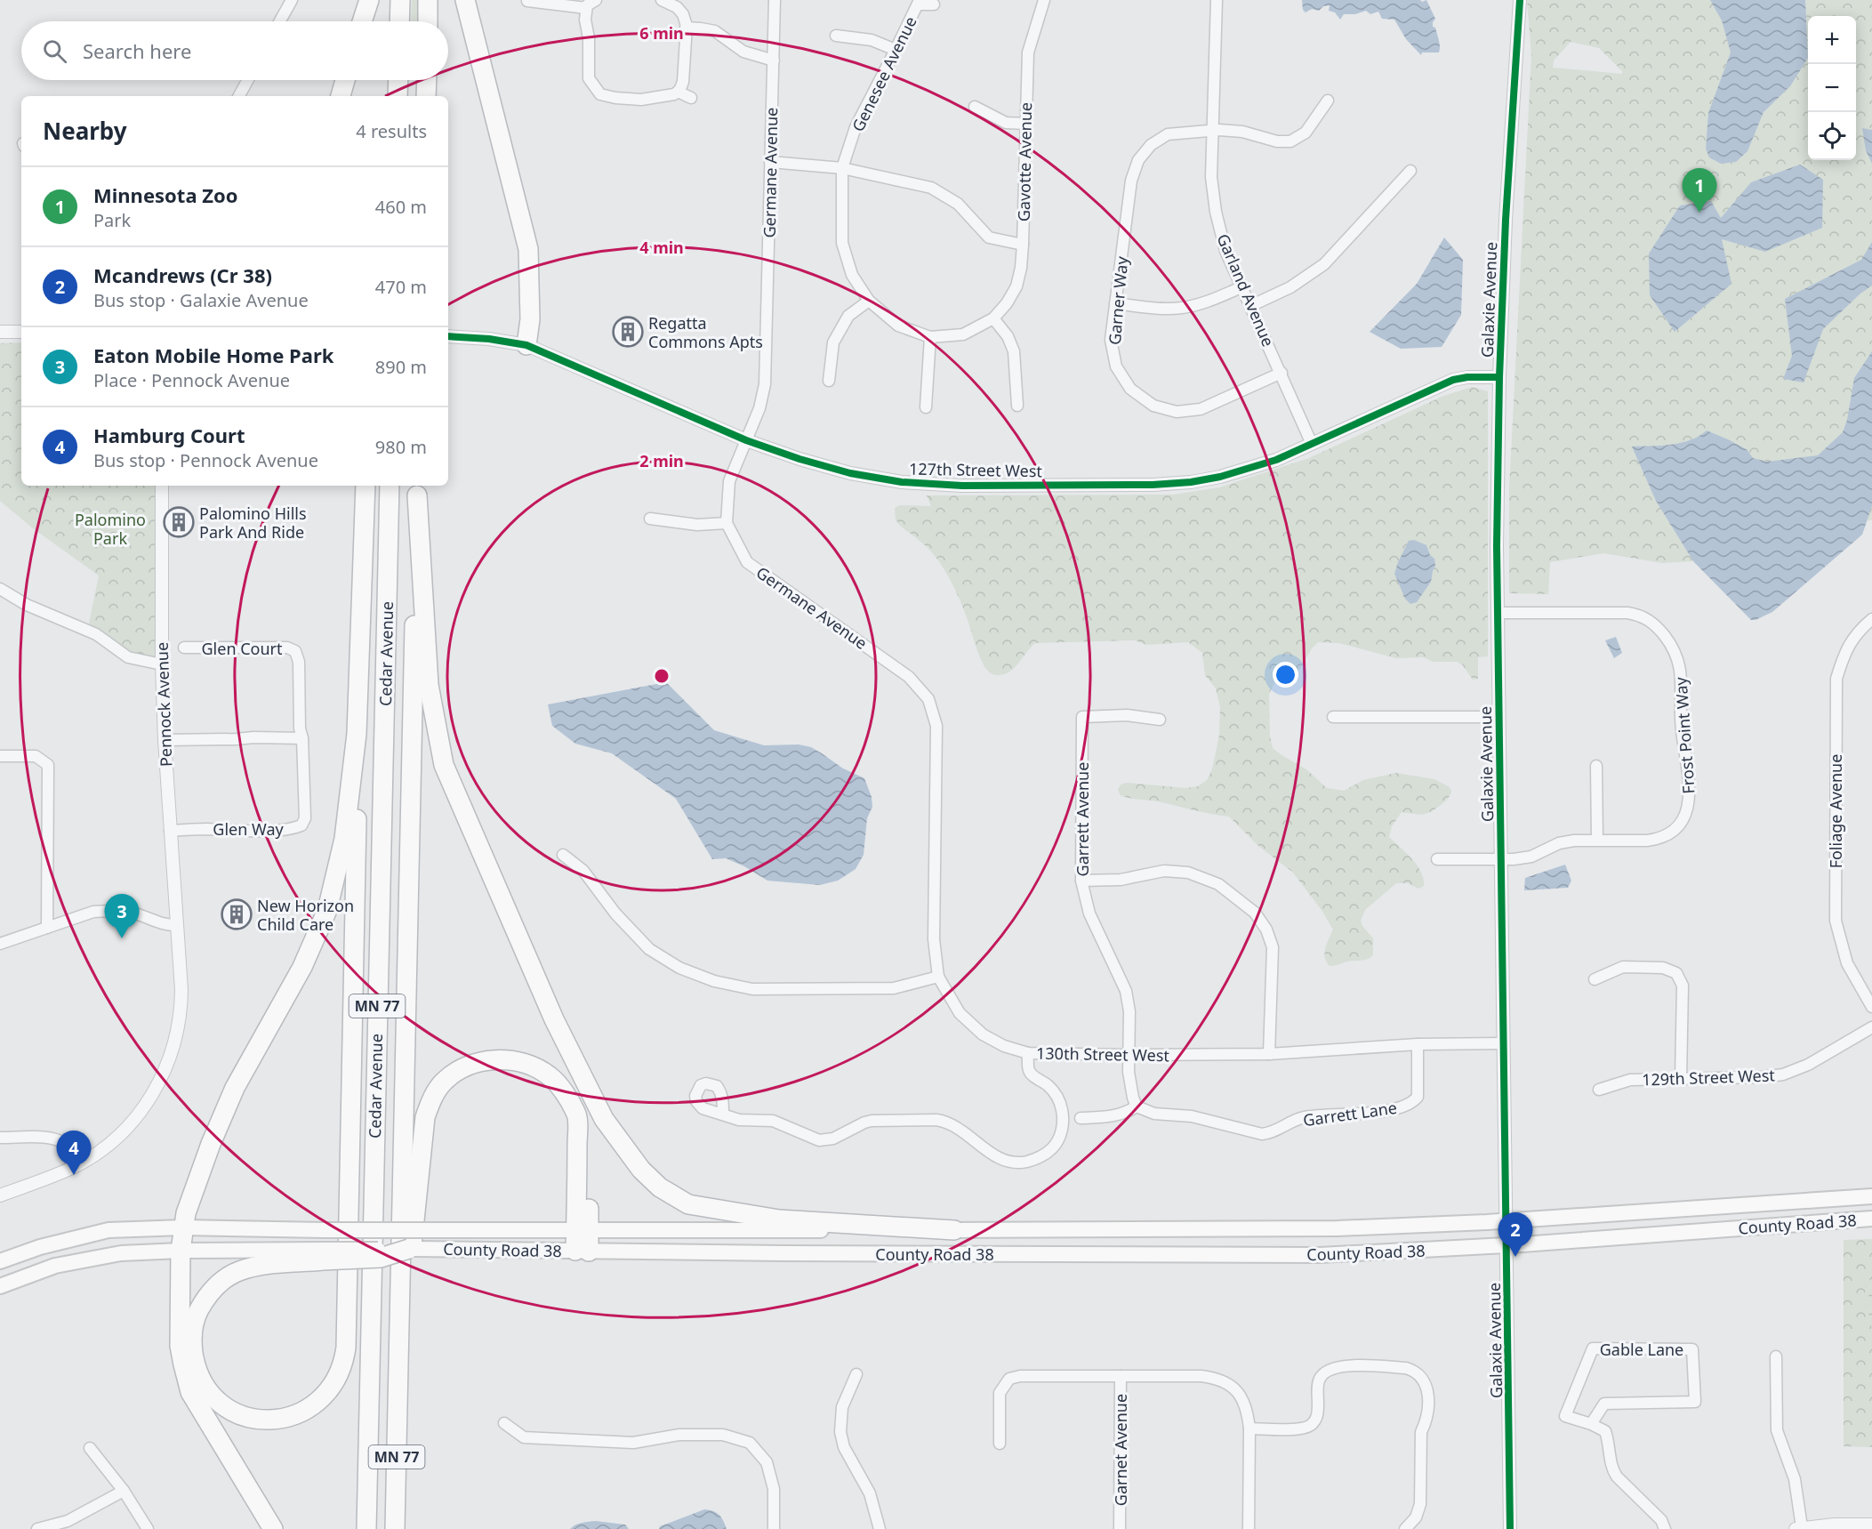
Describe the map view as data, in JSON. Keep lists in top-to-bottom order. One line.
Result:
{"streets":{"highway":["Cedar Avenue","MN 77"],"main road":["County Road 38"],"street":["Genesee Avenue","Gavotte Avenue","Germane Avenue","Garland Avenue","Galaxie Avenue","Garner Way","127th Street West","Glen Court","Pennock Avenue","Frost Point Way","Foliage Avenue","Garrett Avenue","Glen Way","130th Street West","129th Street West","Garrett Lane","Gable Lane","Garnet Avenue"]},"crossings":[["Germane Avenue","127th Street West"],["Germane Avenue","130th Street West"],["Garland Avenue","Garner Way"],["Garland Avenue","127th Street West"],["Galaxie Avenue","127th Street West"],["Galaxie Avenue","Frost Point Way"],["Galaxie Avenue","130th Street West"],["Galaxie Avenue","County Road 38"],["Glen Court","Glen Way"],["Pennock Avenue","Glen Way"],["Garrett Avenue","130th Street West"],["Garrett Avenue","Garrett Lane"],["130th Street West","Garrett Lane"]],"parks":["Palomino Park"],"places":{"building":["Regatta Commons Apts","Palomino Hills Park And Ride","New Horizon Child Care"]},"page":{"map_buttons":["+","−"],"search":"Search here","heading":["Nearby","4 results"],"list":[{"mark":"1","name":"Minnesota Zoo","note":"Park","value":"460 m"},{"mark":"2","name":"Mcandrews (Cr 38)","note":"Bus stop · Galaxie Avenue","value":"470 m"},{"mark":"3","name":"Eaton Mobile Home Park","note":"Place · Pennock Avenue","value":"890 m"},{"mark":"4","name":"Hamburg Court","note":"Bus stop · Pennock Avenue","value":"980 m"}],"pins":["1","3","4","2"]},"rings":["6 min","4 min","2 min"]}
